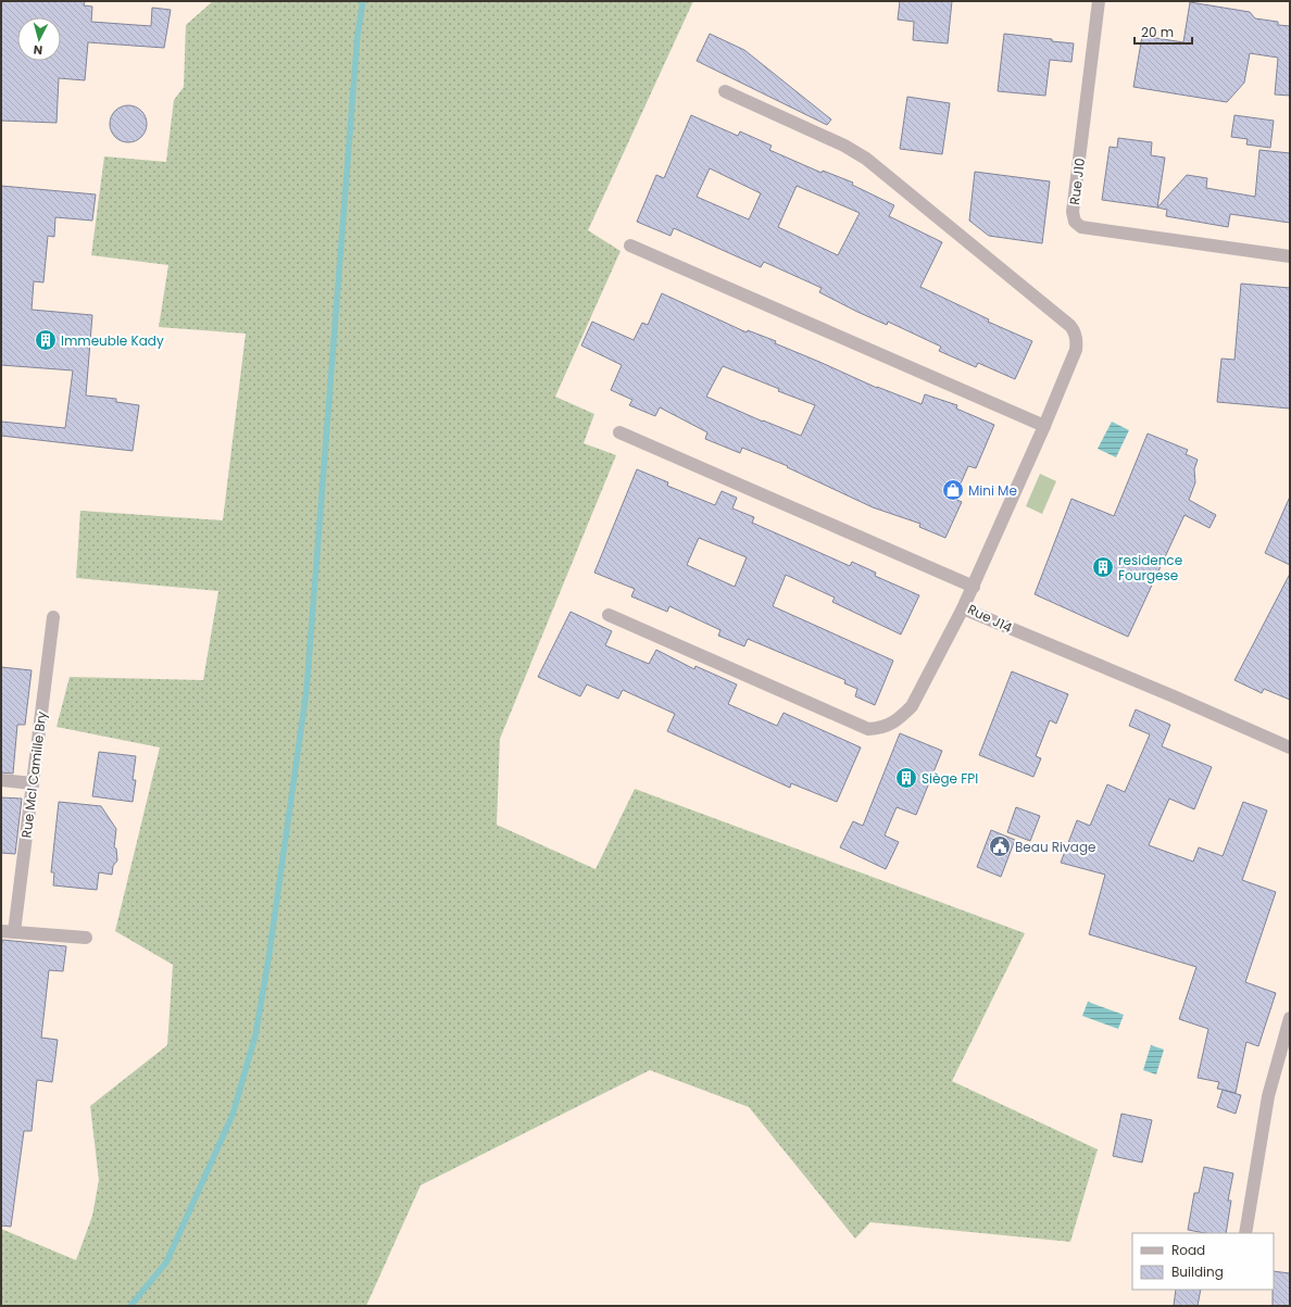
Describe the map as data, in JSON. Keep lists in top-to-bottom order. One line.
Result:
{"streets":{"street":["Rue J10","Rue J14","Rue Mcl Camille Bry"]},"places":{"building":["Immeuble Kady","residence Fourgese","Siège FPI"],"shop":["Mini Me"],"public building":["Beau Rivage"]},"legend":["Road","Building"],"scale_bar":"20 m","north":"bottom"}
